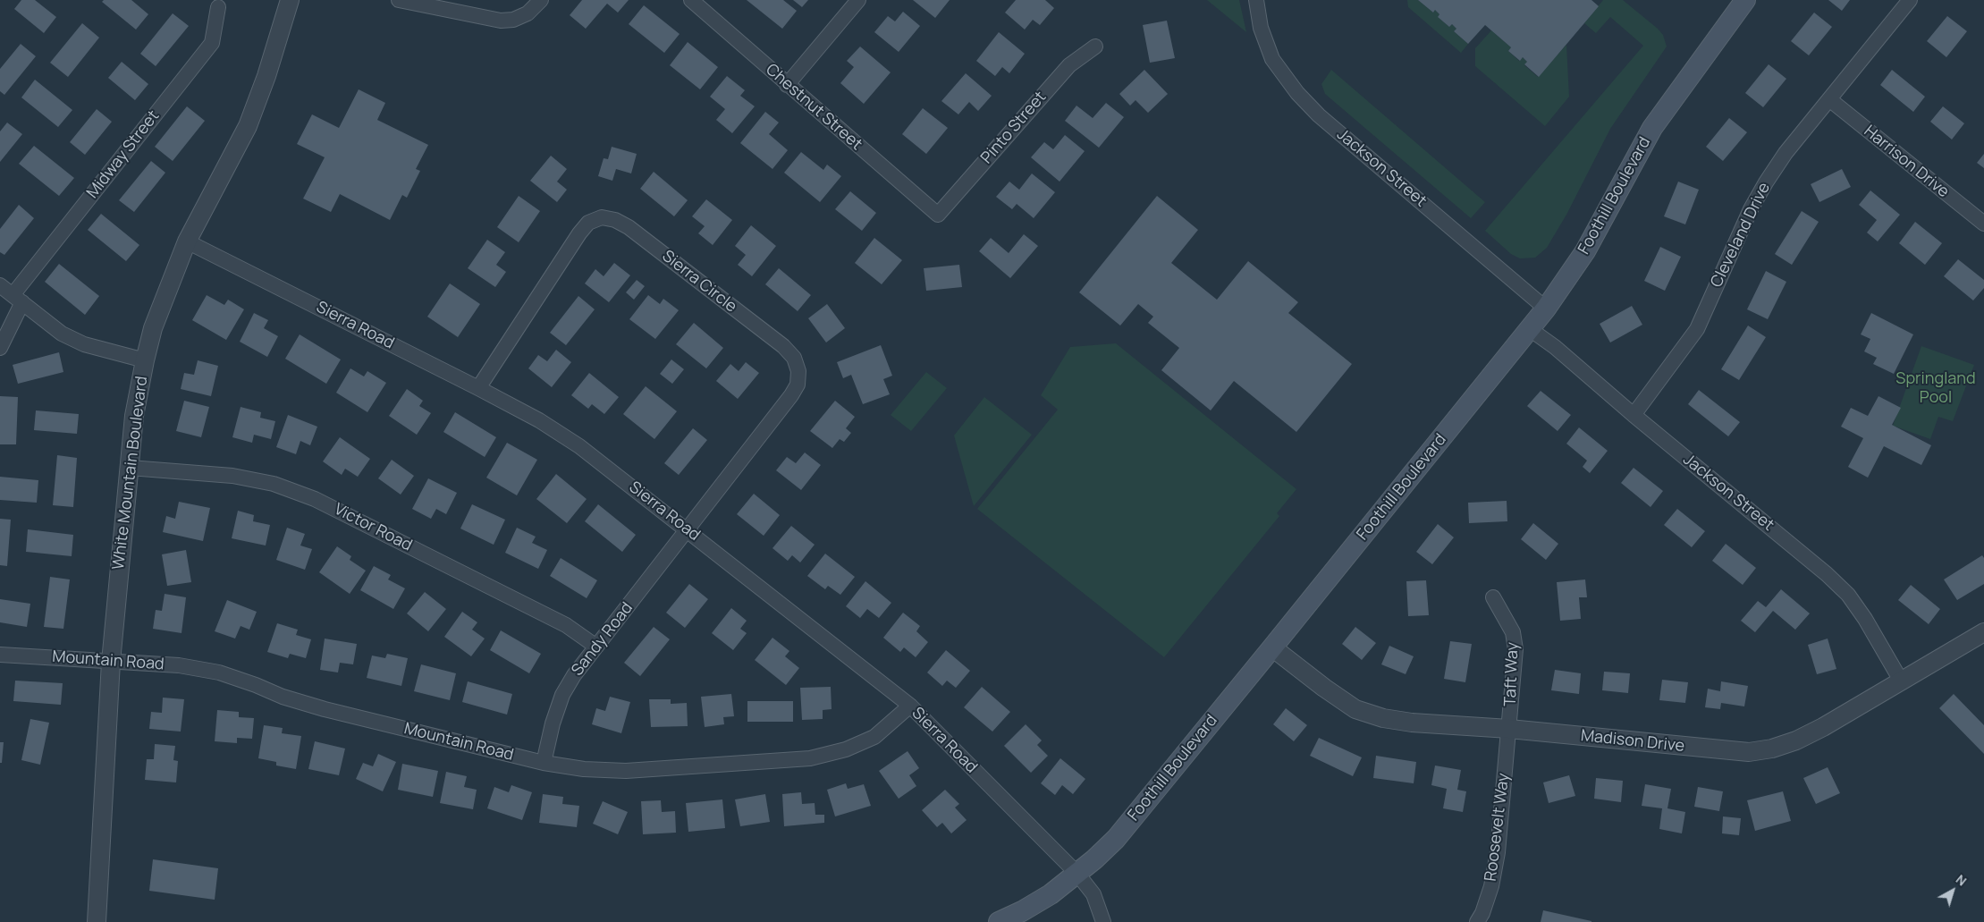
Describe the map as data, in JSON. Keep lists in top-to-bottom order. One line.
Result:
{"streets":{"main road":["Foothill Boulevard"],"street":["Chestnut Street","Pinto Street","Midway Street","Harrison Drive","Jackson Street","Cleveland Drive","Sierra Circle","Sierra Road","White Mountain Boulevard","Victor Road","Sandy Road","Mountain Road","Taft Way","Madison Drive","Roosevelt Way"]},"crossings":[["Chestnut Street","Pinto Street"],["Harrison Drive","Cleveland Drive"],["Jackson Street","Foothill Boulevard"],["Jackson Street","Cleveland Drive"],["Jackson Street","Madison Drive"],["Foothill Boulevard","Sierra Road"],["Foothill Boulevard","Madison Drive"],["Sierra Circle","Sierra Road"],["Sierra Circle","Sandy Road"],["Sierra Road","White Mountain Boulevard"],["Sierra Road","Sandy Road"],["Sierra Road","Mountain Road"],["White Mountain Boulevard","Victor Road"],["White Mountain Boulevard","Mountain Road"],["Victor Road","Sandy Road"],["Sandy Road","Mountain Road"],["Taft Way","Madison Drive"],["Taft Way","Roosevelt Way"],["Madison Drive","Roosevelt Way"]],"parks":["Springland Pool"],"north":"top right"}
